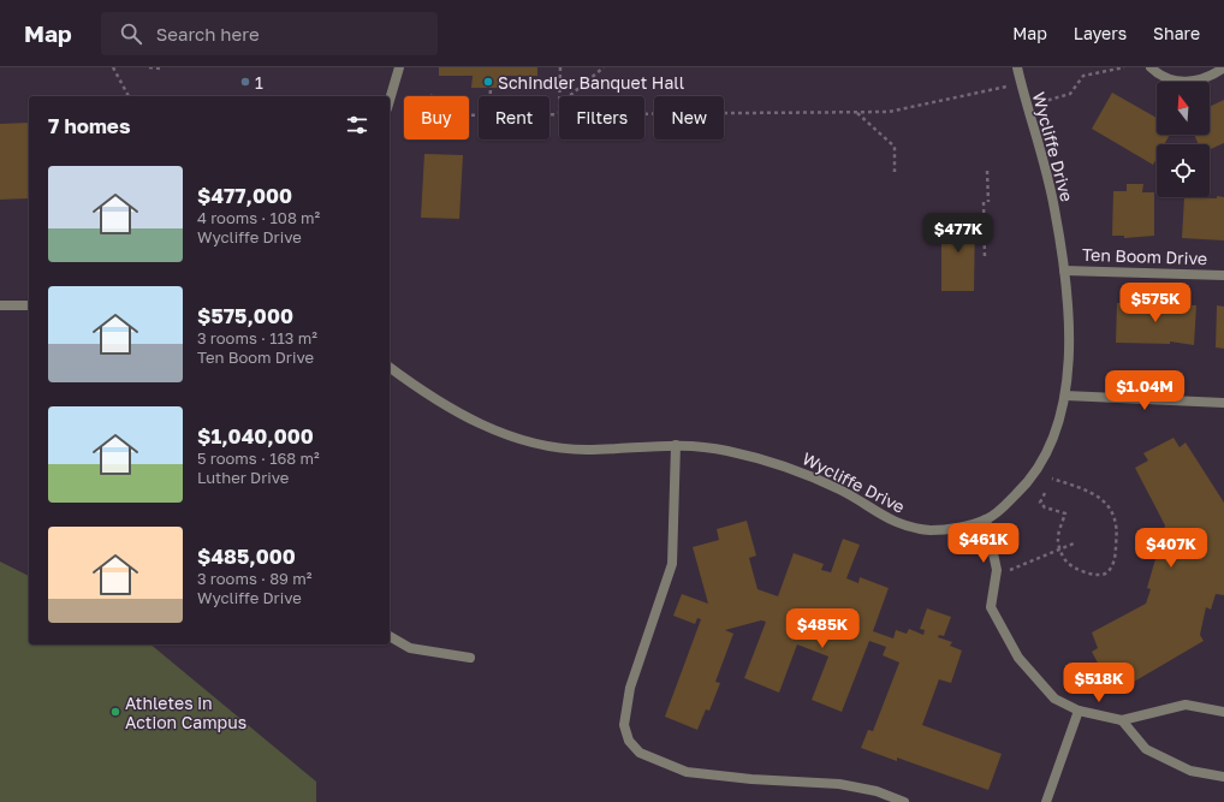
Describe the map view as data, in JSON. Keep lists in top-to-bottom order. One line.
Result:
{"streets":{"street":["Wycliffe Drive","Ten Boom Drive"]},"crossings":[["Wycliffe Drive","Ten Boom Drive"]],"places":["1","Schindler Banquet Hall","Athletes in Action Campus"],"north":"top","page":{"header":"Map","search":"Search here","nav":["Map","Layers","Share"],"chip":["Buy","Rent","Filters","New"],"heading":"7 homes","list":[{"name":"$477,000","note":"4 rooms · 108 m² · Wycliffe Drive"},{"name":"$575,000","note":"3 rooms · 113 m² · Ten Boom Drive"},{"name":"$1,040,000","note":"5 rooms · 168 m² · Luther Drive"},{"name":"$485,000","note":"3 rooms · 89 m² · Wycliffe Drive"}],"price":["$477K","$575K","$1.04M","$461K","$407K","$485K","$518K"]}}
